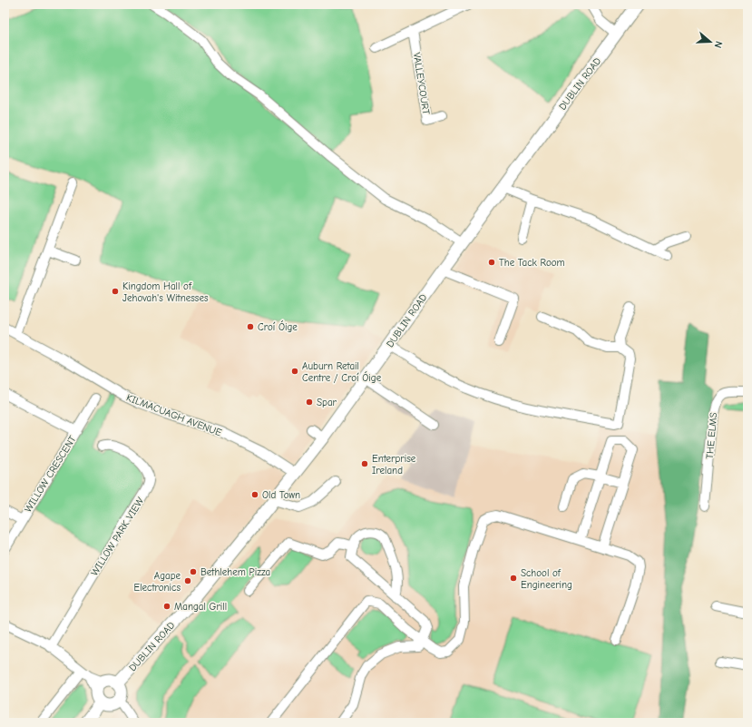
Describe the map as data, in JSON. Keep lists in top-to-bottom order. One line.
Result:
{"streets":{"main road":["DUBLIN ROAD"],"street":["VALLEYCOURT","KILMACUAGH AVENUE","THE ELMS","WILLOW CRESCENT","WILLOW PARK VIEW"]},"crossings":[["DUBLIN ROAD","KILMACUAGH AVENUE"]],"places":["The Tack Room","Kingdom Hall of Jehovah's Witnesses","Croí Óige","Auburn Retail Centre / Croí Óige","Spar","Enterprise Ireland","Old Town","Bethlehem Pizza","School of Engineering","Agape Electronics","Mangal Grill"],"north":"right"}
